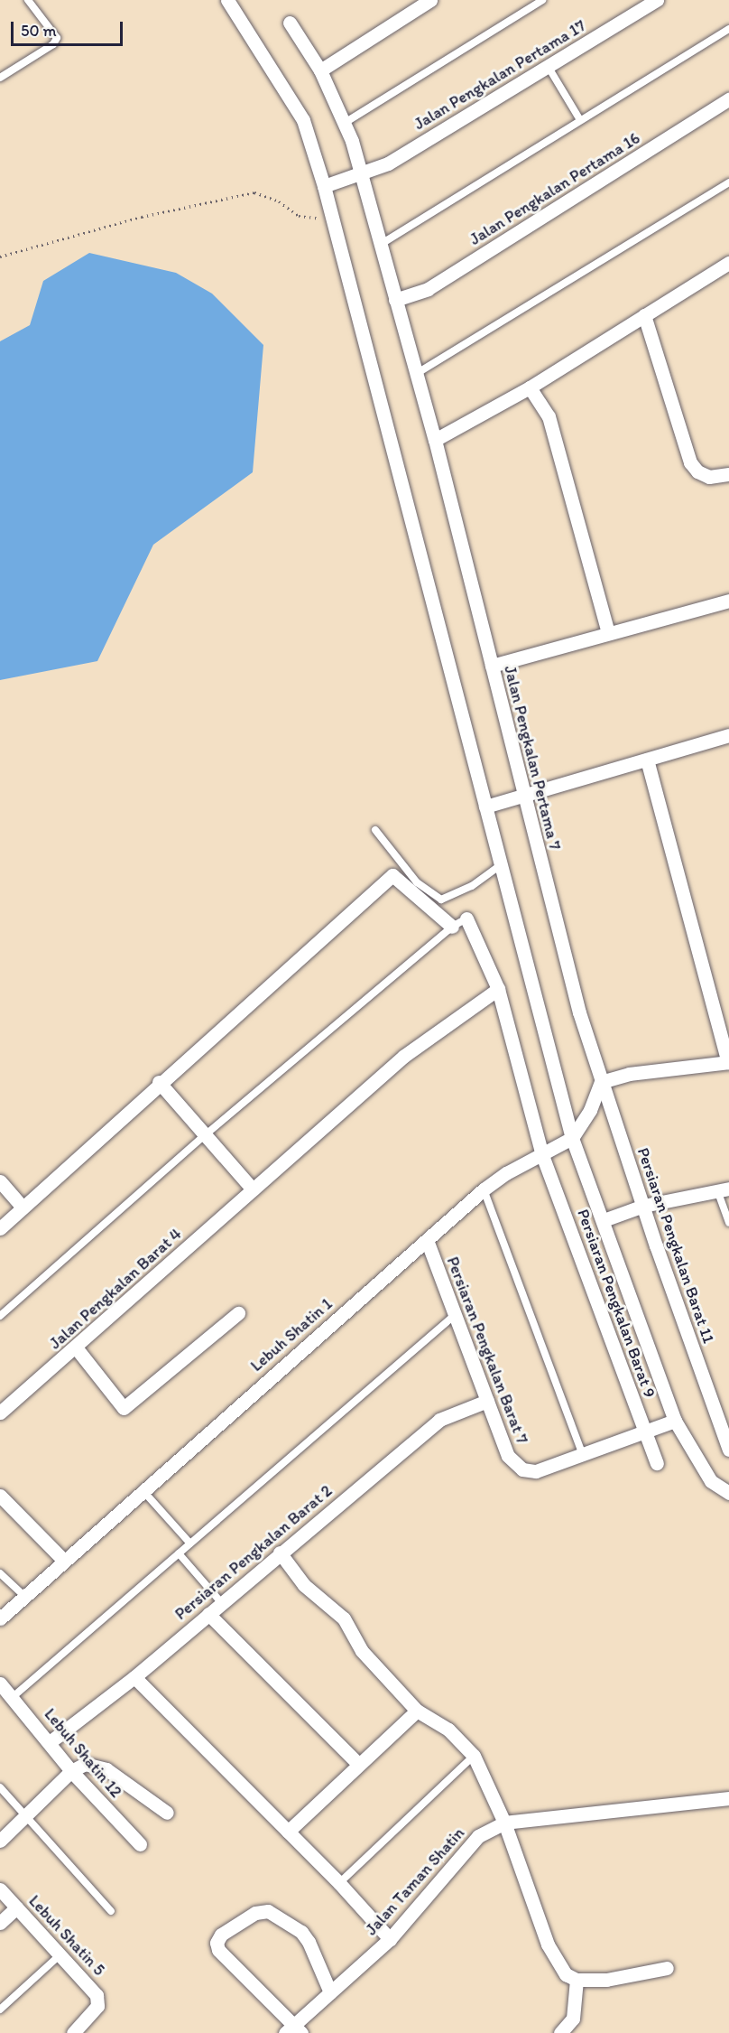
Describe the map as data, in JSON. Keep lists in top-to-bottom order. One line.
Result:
{"streets":{"street":["Jalan Pengkalan Pertama 17","Jalan Pengkalan Pertama 16","Jalan Pengkalan Pertama 7","Persiaran Pengkalan Barat 11","Jalan Pengkalan Barat 4","Persiaran Pengkalan Barat 9","Lebuh Shatin 1","Persiaran Pengkalan Barat 7","Persiaran Pengkalan Barat 2","Lebuh Shatin 12","Jalan Taman Shatin","Lebuh Shatin 5"]},"crossings":[["Jalan Pengkalan Pertama 17","Jalan Pengkalan Pertama 7"],["Jalan Pengkalan Pertama 16","Jalan Pengkalan Pertama 7"],["Jalan Pengkalan Pertama 7","Persiaran Pengkalan Barat 11"],["Jalan Pengkalan Pertama 7","Lebuh Shatin 1"],["Persiaran Pengkalan Barat 11","Lebuh Shatin 1"],["Jalan Pengkalan Barat 4","Persiaran Pengkalan Barat 9"],["Persiaran Pengkalan Barat 9","Lebuh Shatin 1"],["Persiaran Pengkalan Barat 9","Persiaran Pengkalan Barat 7"],["Lebuh Shatin 1","Persiaran Pengkalan Barat 7"],["Persiaran Pengkalan Barat 7","Persiaran Pengkalan Barat 2"],["Persiaran Pengkalan Barat 2","Lebuh Shatin 12"]],"scale_bar":"50 m"}
